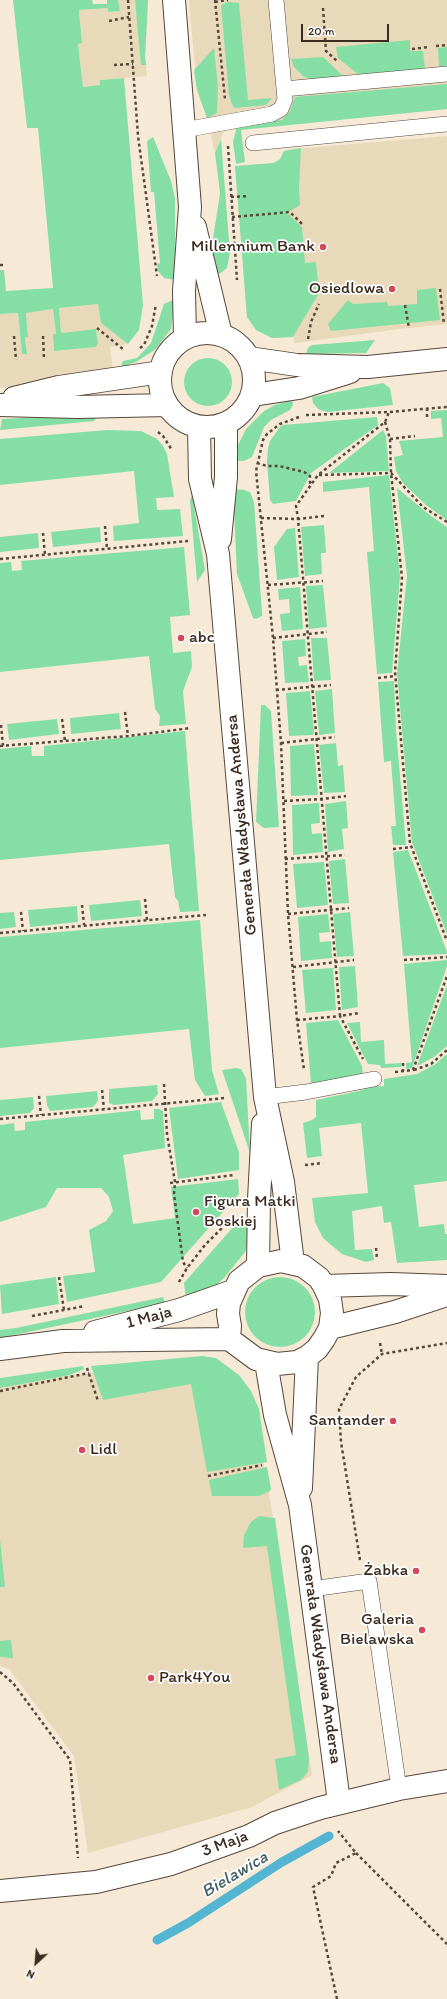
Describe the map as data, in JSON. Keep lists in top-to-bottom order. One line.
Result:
{"streets":{"street":["Generała Władysława Andersa","1 Maja","3 Maja"]},"crossings":[["Generała Władysława Andersa","1 Maja"],["Generała Władysława Andersa","3 Maja"]],"water":["Bielawica"],"places":["Millennium Bank","Osiedlowa","abc","Figura Matki Boskiej","Santander","Lidl","Żabka","Galeria Bielawska","Park4You"],"scale_bar":"20 m","north":"bottom left"}
